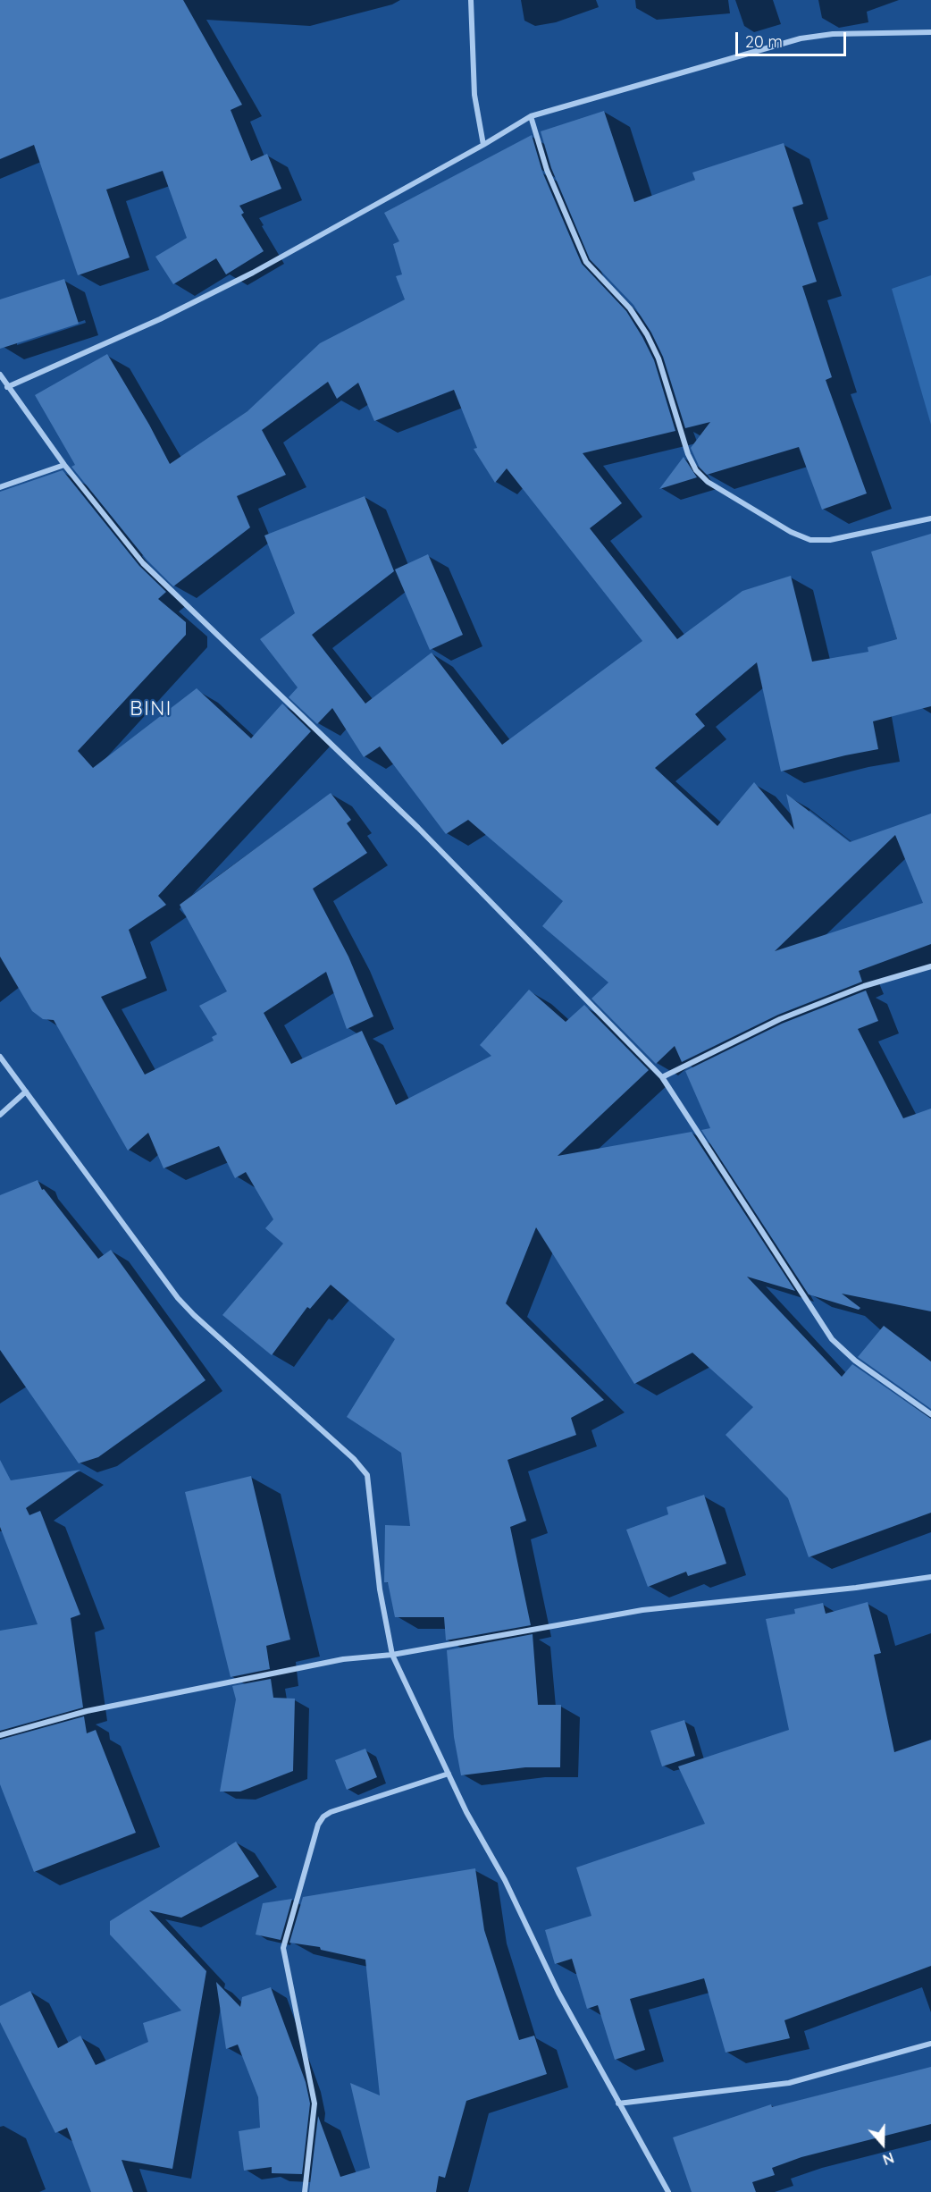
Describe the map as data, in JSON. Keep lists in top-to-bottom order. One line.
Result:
{"districts":["BINI"],"scale_bar":"20 m","north":"bottom"}
